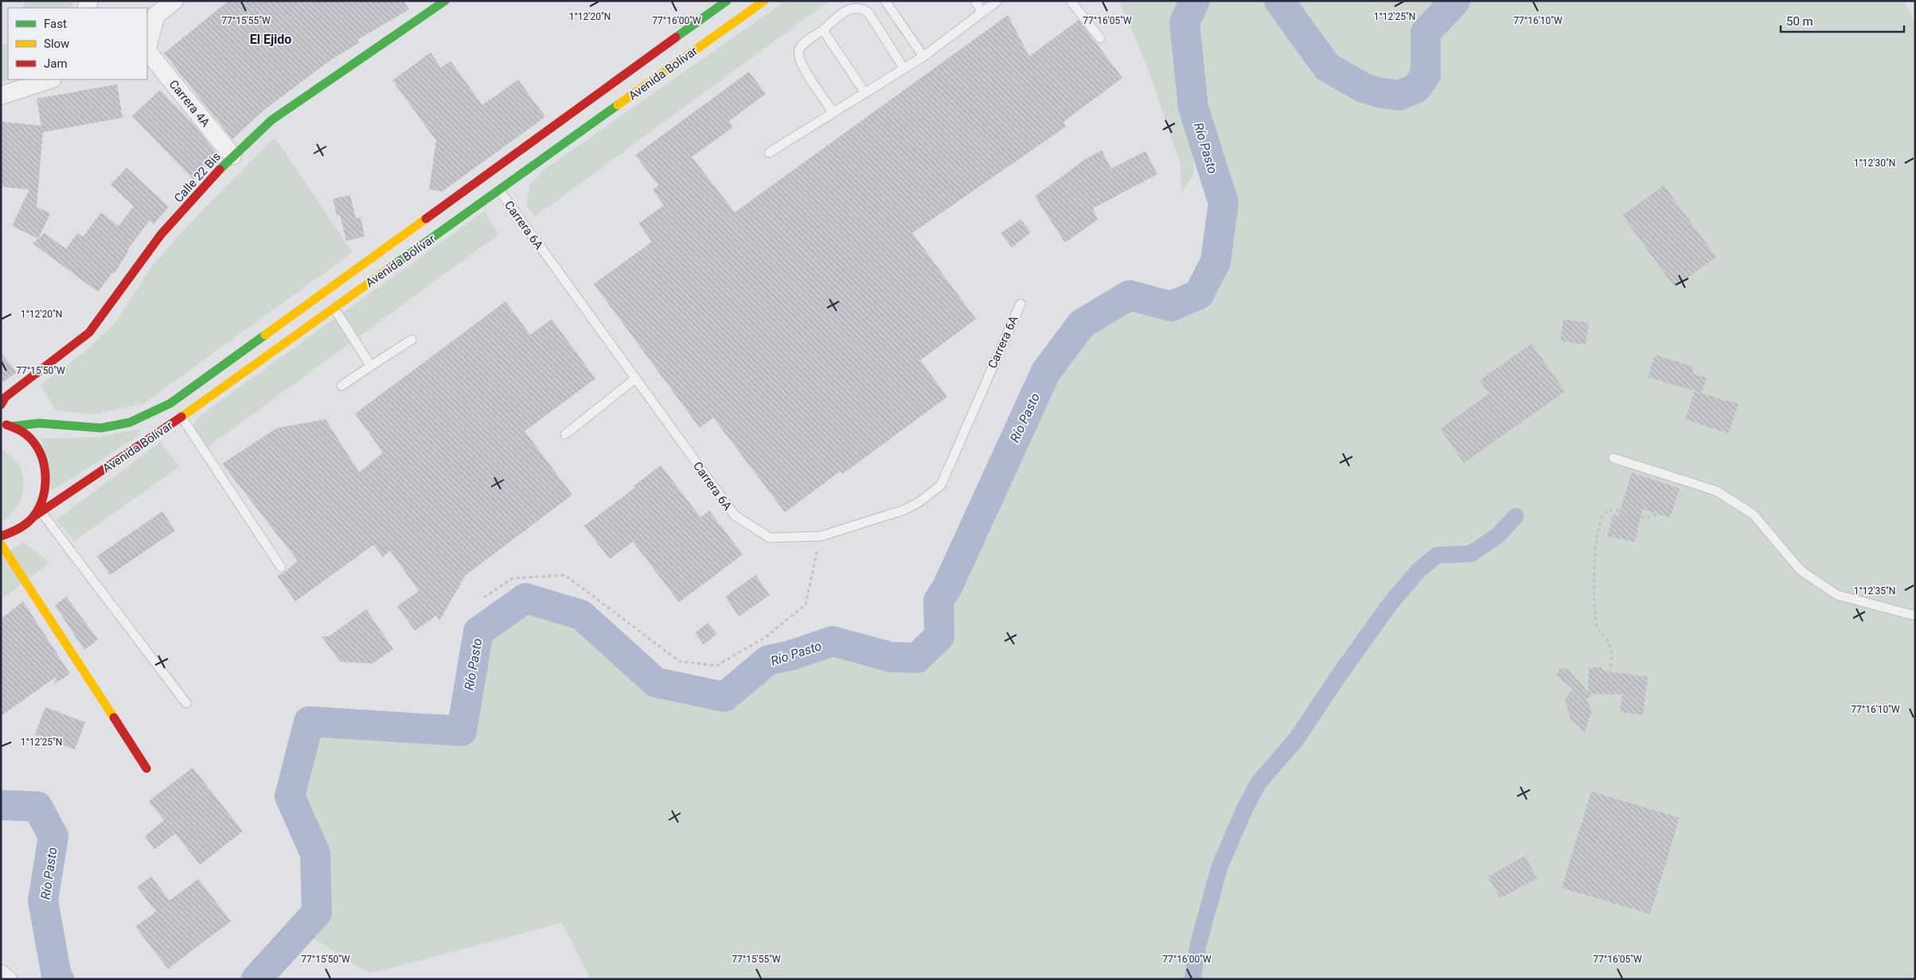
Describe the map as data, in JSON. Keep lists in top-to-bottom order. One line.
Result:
{"streets":{"main road":["Avenida Bolívar","Calle 22 Bis"],"street":["Carrera 4A"],"lane":["Carrera 6A"]},"crossings":[["Avenida Bolívar","Carrera 6A"],["Carrera 4A","Calle 22 Bis"]],"districts":["El Ejido"],"water":["Río Pasto"],"legend":["Fast","Slow","Jam"],"scale_bar":"50 m","coordinates":["1°12'25\"N","1°12'20\"N","77°15'55\"W","77°16'00\"W","77°16'05\"W","77°16'10\"W","1°12'30\"N","77°15'50\"W","1°12'35\"N"]}
